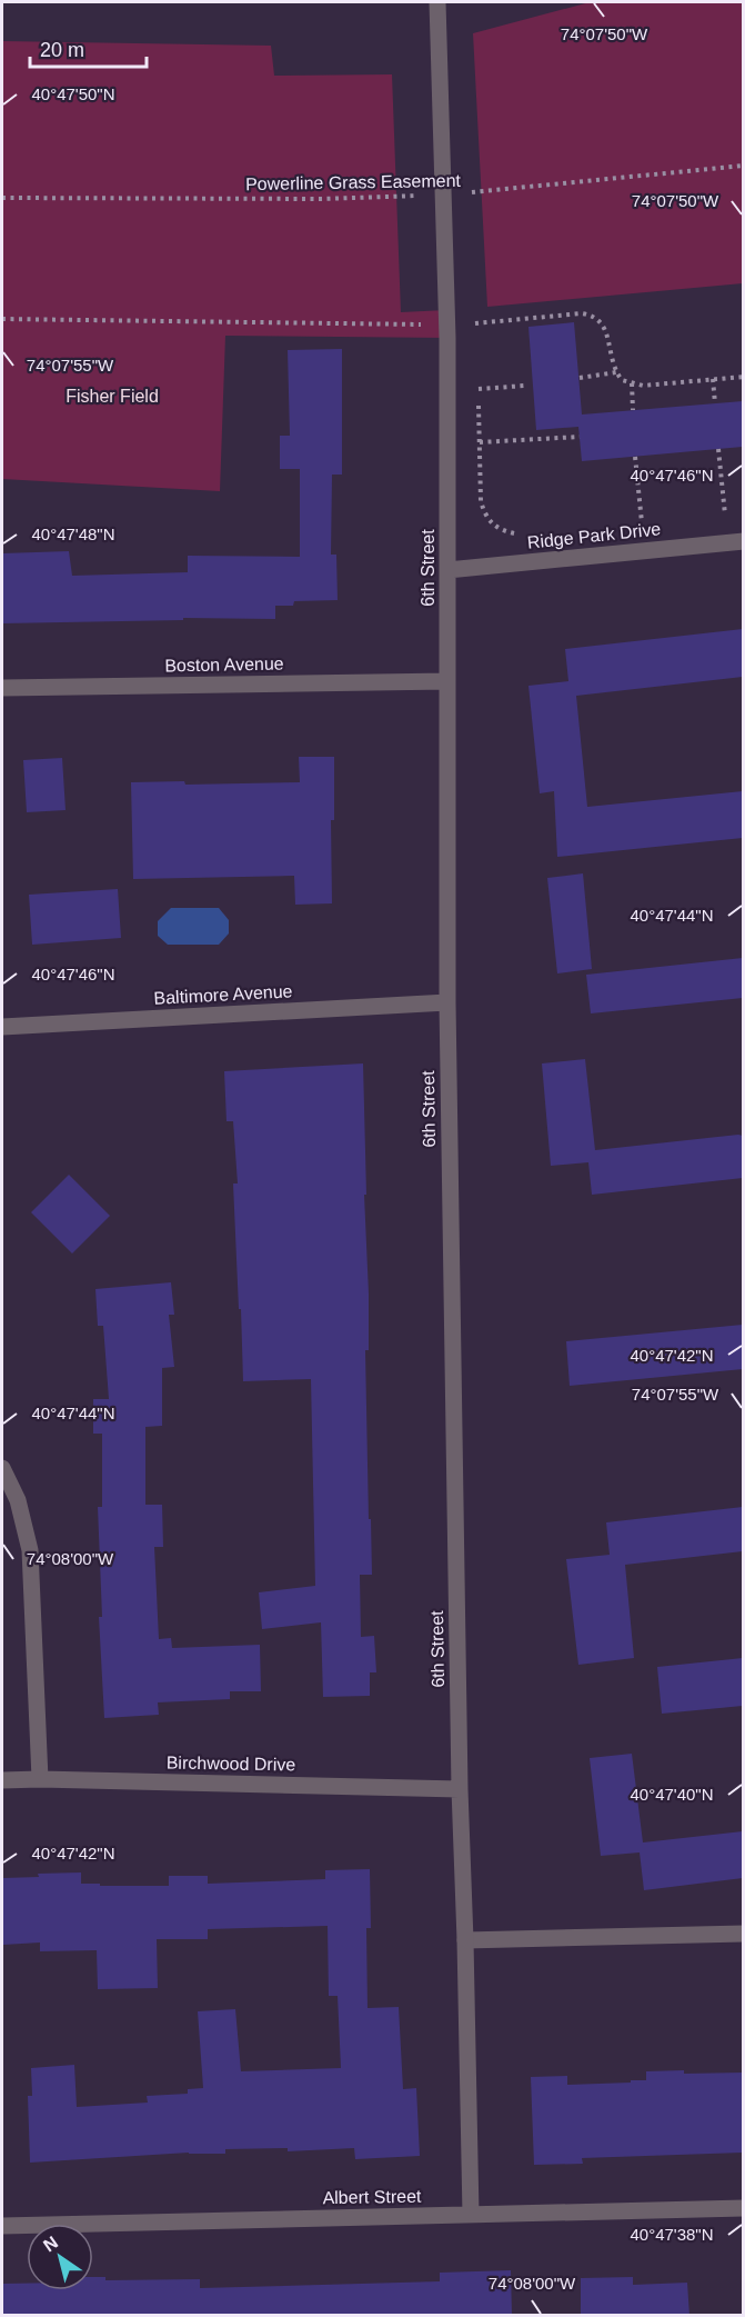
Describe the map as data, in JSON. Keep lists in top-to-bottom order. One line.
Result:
{"streets":{"street":["Ridge Park Drive","6th Street","Boston Avenue","Baltimore Avenue","Birchwood Drive","Albert Street"],"path":["Powerline Grass Easement"]},"crossings":[["Powerline Grass Easement","6th Street"],["Ridge Park Drive","6th Street"],["6th Street","Boston Avenue"],["6th Street","Baltimore Avenue"],["6th Street","Birchwood Drive"],["6th Street","Albert Street"]],"parks":["Fisher Field"],"scale_bar":"20 m","north":"top left","coordinates":["74°07'50\"W","40°47'50\"N","74°07'55\"W","40°47'46\"N","40°47'48\"N","40°47'44\"N","40°47'42\"N","74°08'00\"W","40°47'40\"N","40°47'38\"N"]}
